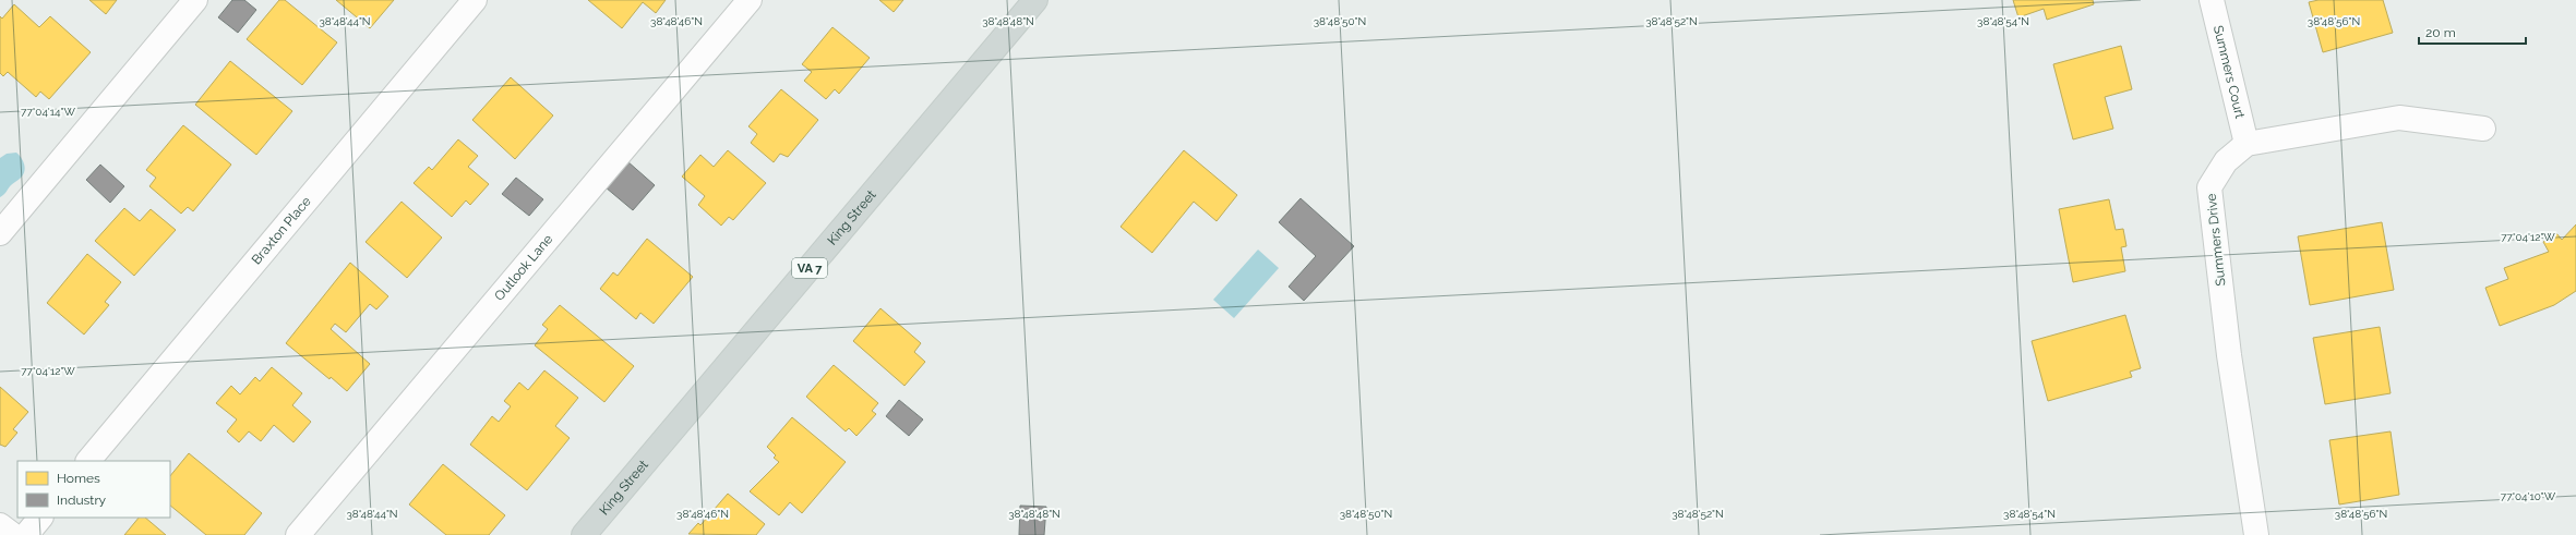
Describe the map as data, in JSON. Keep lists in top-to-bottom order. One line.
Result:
{"streets":{"main road":["King Street","VA 7"],"street":["Summers Court","Braxton Place","Summers Drive","Outlook Lane"]},"crossings":[["Summers Court","Summers Drive"]],"legend":["Homes","Industry"],"scale_bar":"20 m","coordinates":["38°48'44\"N","38°48'46\"N","38°48'48\"N","38°48'50\"N","38°48'52\"N","38°48'54\"N","38°48'56\"N","77°04'14\"W","77°04'12\"W","77°04'10\"W"]}
